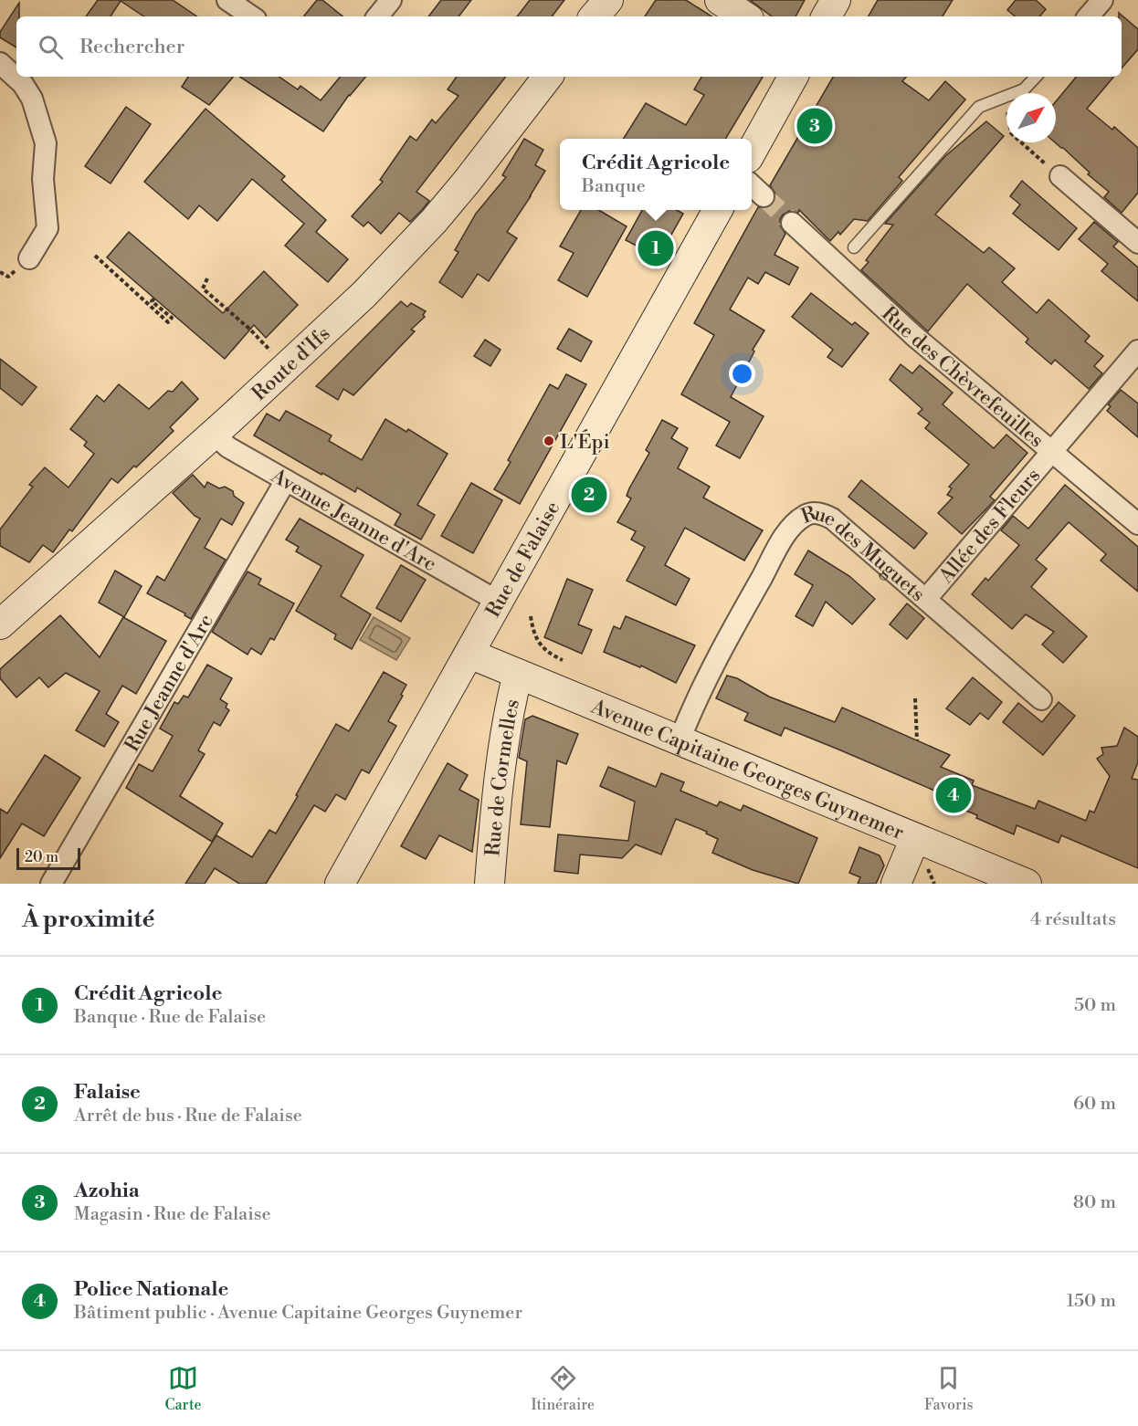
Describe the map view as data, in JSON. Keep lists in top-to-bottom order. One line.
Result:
{"streets":{"street":["Route d'Ifs","Rue des Chèvrefeuilles","Avenue Jeanne d'Arc","Allée des Fleurs","Rue de Falaise","Rue des Muguets","Rue Jeanne d'Arc","Avenue Capitaine Georges Guynemer","Rue de Cormelles"]},"crossings":[["Route d'Ifs","Avenue Jeanne d'Arc"],["Rue des Chèvrefeuilles","Allée des Fleurs"],["Avenue Jeanne d'Arc","Rue de Falaise"],["Avenue Jeanne d'Arc","Rue Jeanne d'Arc"],["Allée des Fleurs","Rue des Muguets"],["Rue de Falaise","Avenue Capitaine Georges Guynemer"],["Rue des Muguets","Avenue Capitaine Georges Guynemer"],["Avenue Capitaine Georges Guynemer","Rue de Cormelles"]],"places":["L'Épi"],"scale_bar":"20 m","north":"top right","page":{"search":"Rechercher","pins":["3","1","2","4"],"popup":["Crédit Agricole","Banque"],"scale":"20 m","heading":["À proximité","4 résultats"],"list":[{"mark":"1","name":"Crédit Agricole","note":"Banque · Rue de Falaise","value":"50 m"},{"mark":"2","name":"Falaise","note":"Arrêt de bus · Rue de Falaise","value":"60 m"},{"mark":"3","name":"Azohia","note":"Magasin · Rue de Falaise","value":"80 m"},{"mark":"4","name":"Police Nationale","note":"Bâtiment public · Avenue Capitaine Georges Guynemer","value":"150 m"}],"nav":["Carte","Itinéraire","Favoris"]}}
